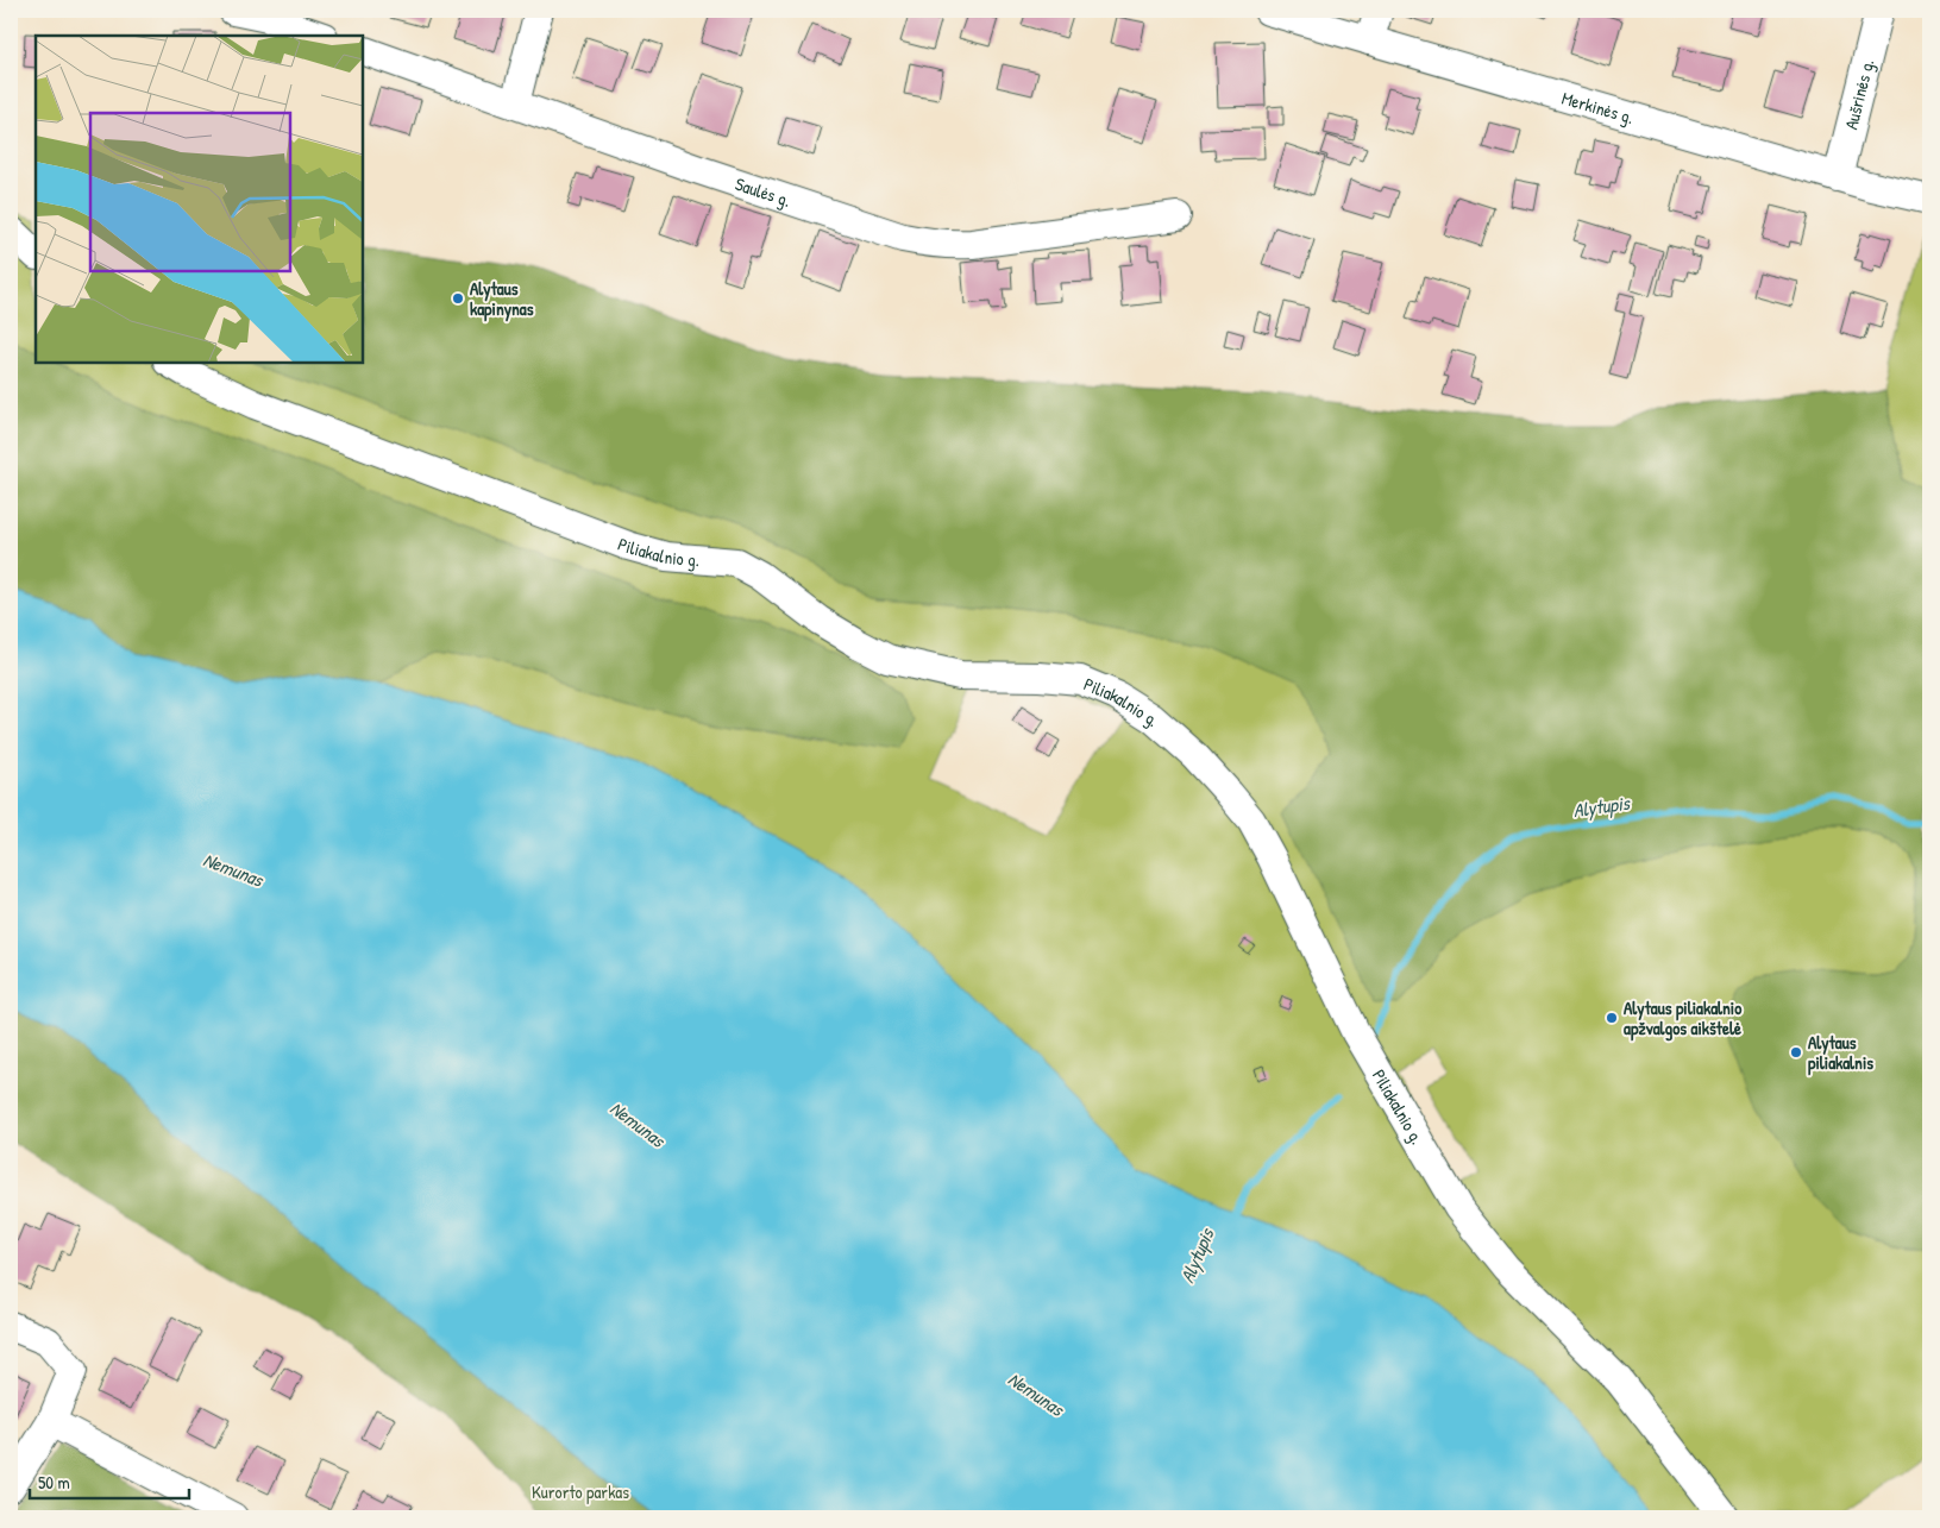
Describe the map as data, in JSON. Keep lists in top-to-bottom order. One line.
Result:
{"streets":{"street":["Aušrinės g.","Merkinės g.","Saulės g.","Piliakalnio g."]},"crossings":[["Aušrinės g.","Merkinės g."]],"water":["Alytupis","Nemunas"],"parks":["Kurorto parkas"],"places":["Alytaus kapinynas","Alytaus piliakalnio apžvalgos aikštelė","Alytaus piliakalnis"],"scale_bar":"50 m"}
